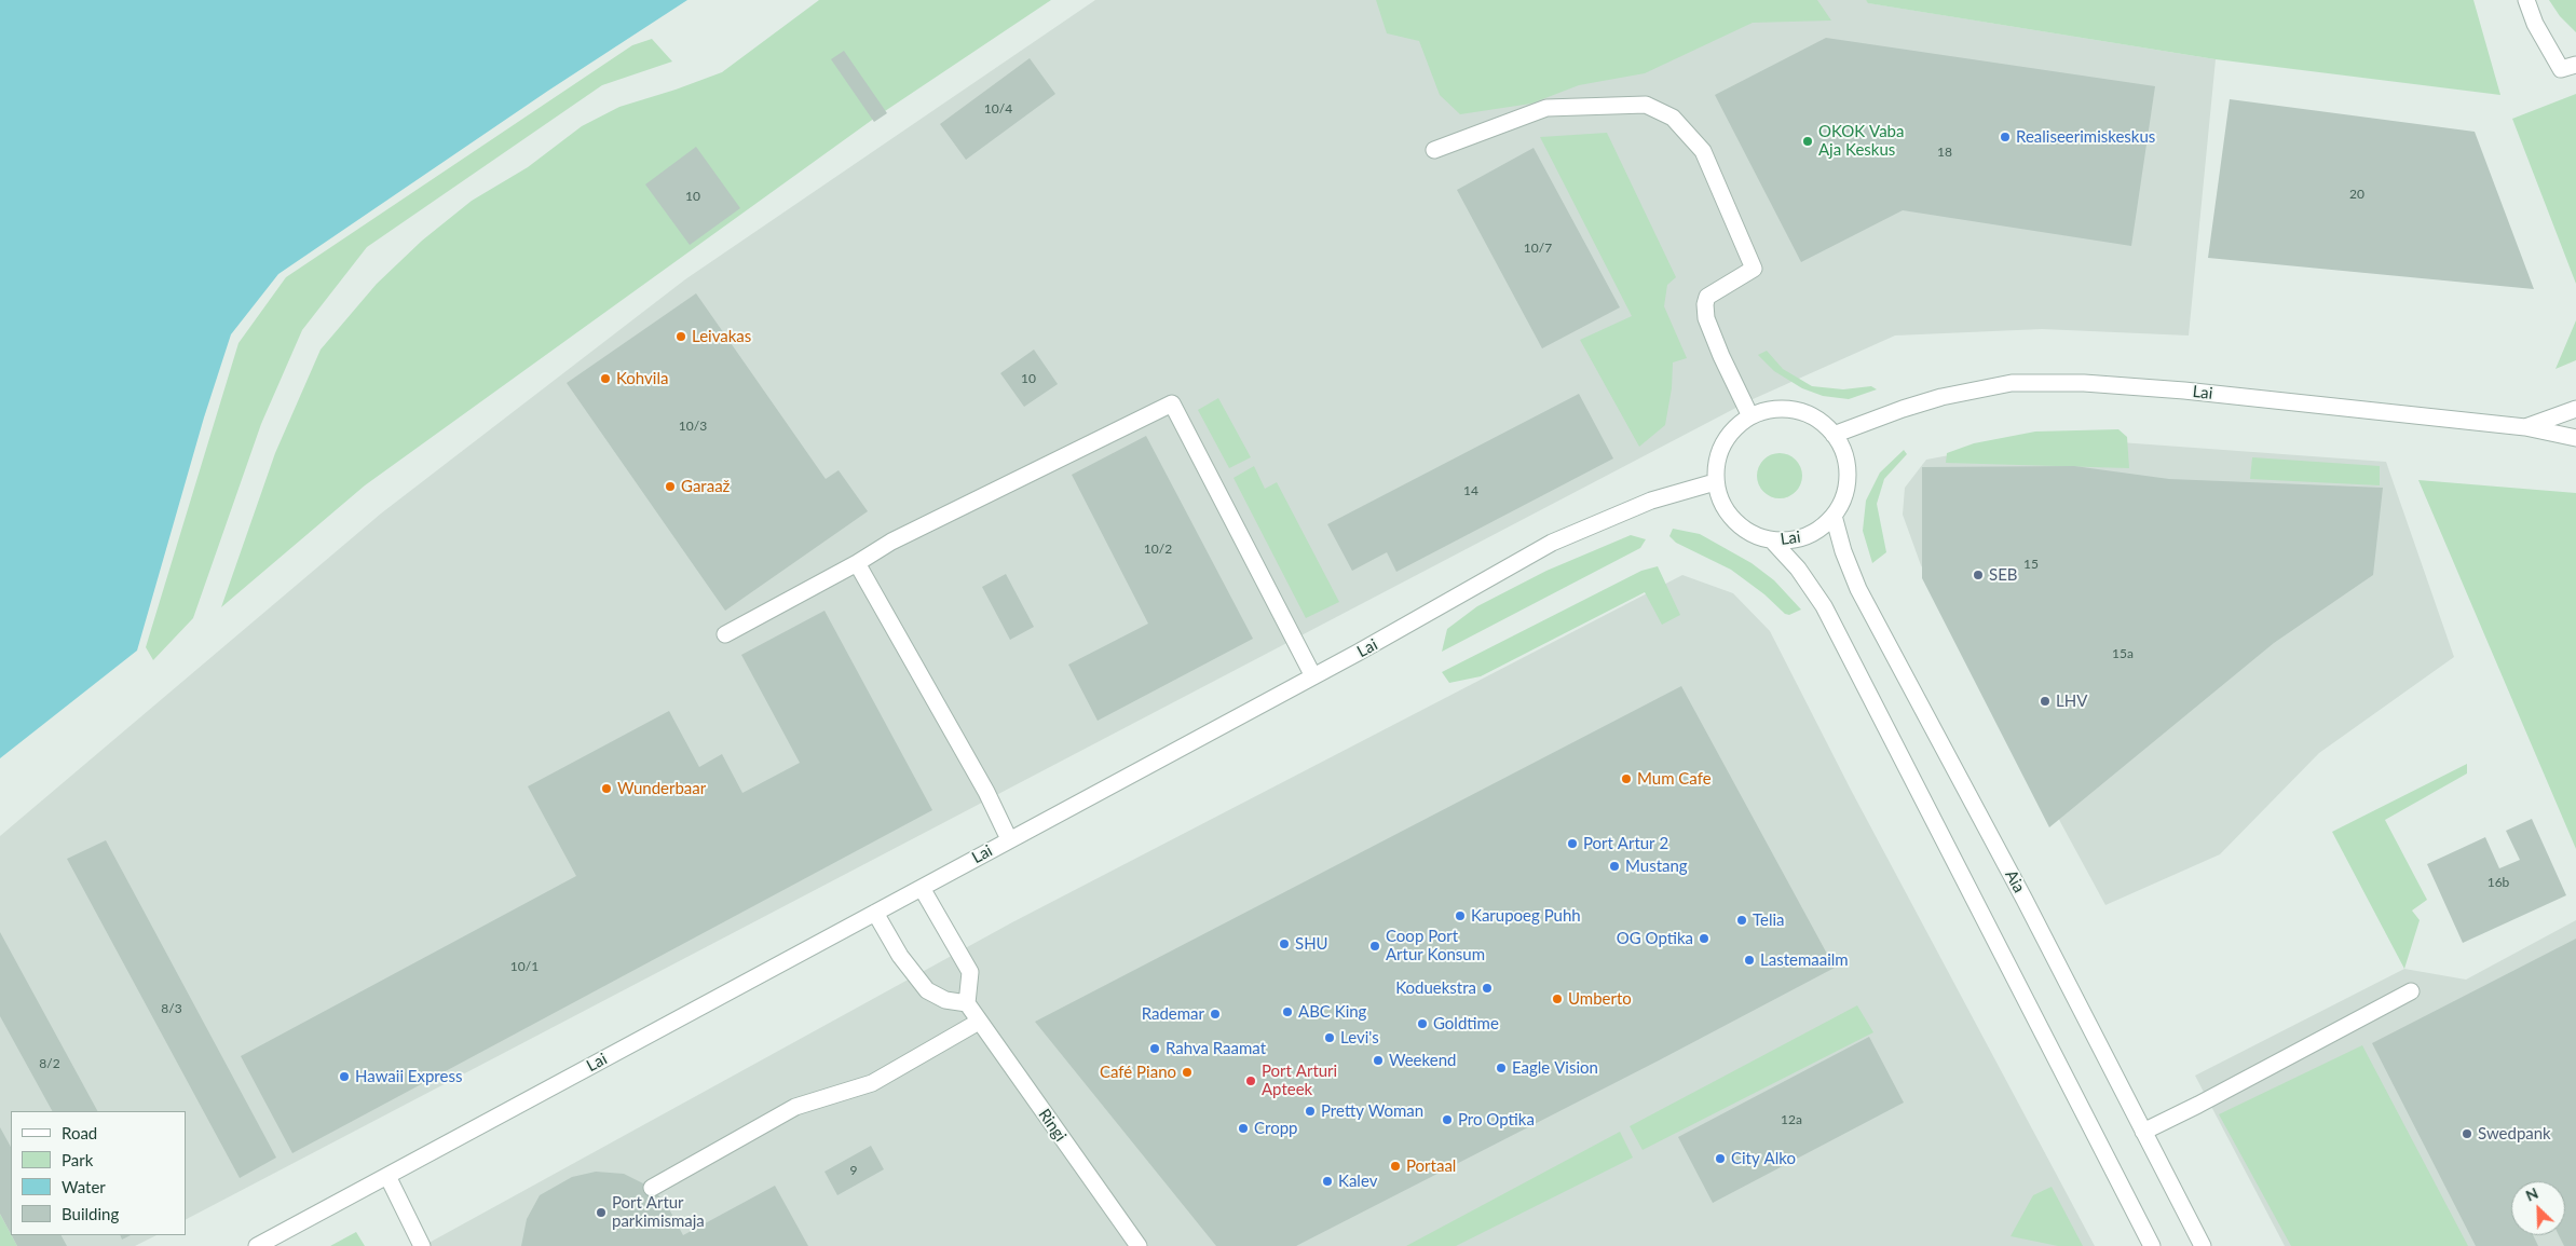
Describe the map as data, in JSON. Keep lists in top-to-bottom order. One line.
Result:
{"streets":{"street":["Lai","Aia","Ringi"]},"crossings":[["Lai","Aia"]],"places":["Realiseerimiskeskus","OKOK Vaba Aja Keskus","Leivakas","Kohvila","Garaaž","SEB","LHV","Mum Cafe","Wunderbaar","Port Artur 2","Mustang","Karupoeg Puhh","Telia","OG Optika","SHU","Coop Port Artur Konsum","Lastemaailm","Koduekstra","Umberto","ABC King","Rademar","Goldtime","Levi's","Rahva Raamat","Weekend","Eagle Vision","Café Piano","Hawaii Express","Port Arturi Apteek","Pretty Woman","Pro Optika","Cropp","Swedpank","City Alko","Portaal","Kalev","Port Artur parkimismaja"],"house_numbers":["10/4","18","20","10","10/7","10","10/3","14","10/2","15","15a","16b","10/1","8/3","8/2","12a","9"],"legend":["Road","Park","Water","Building"],"north":"top left"}
